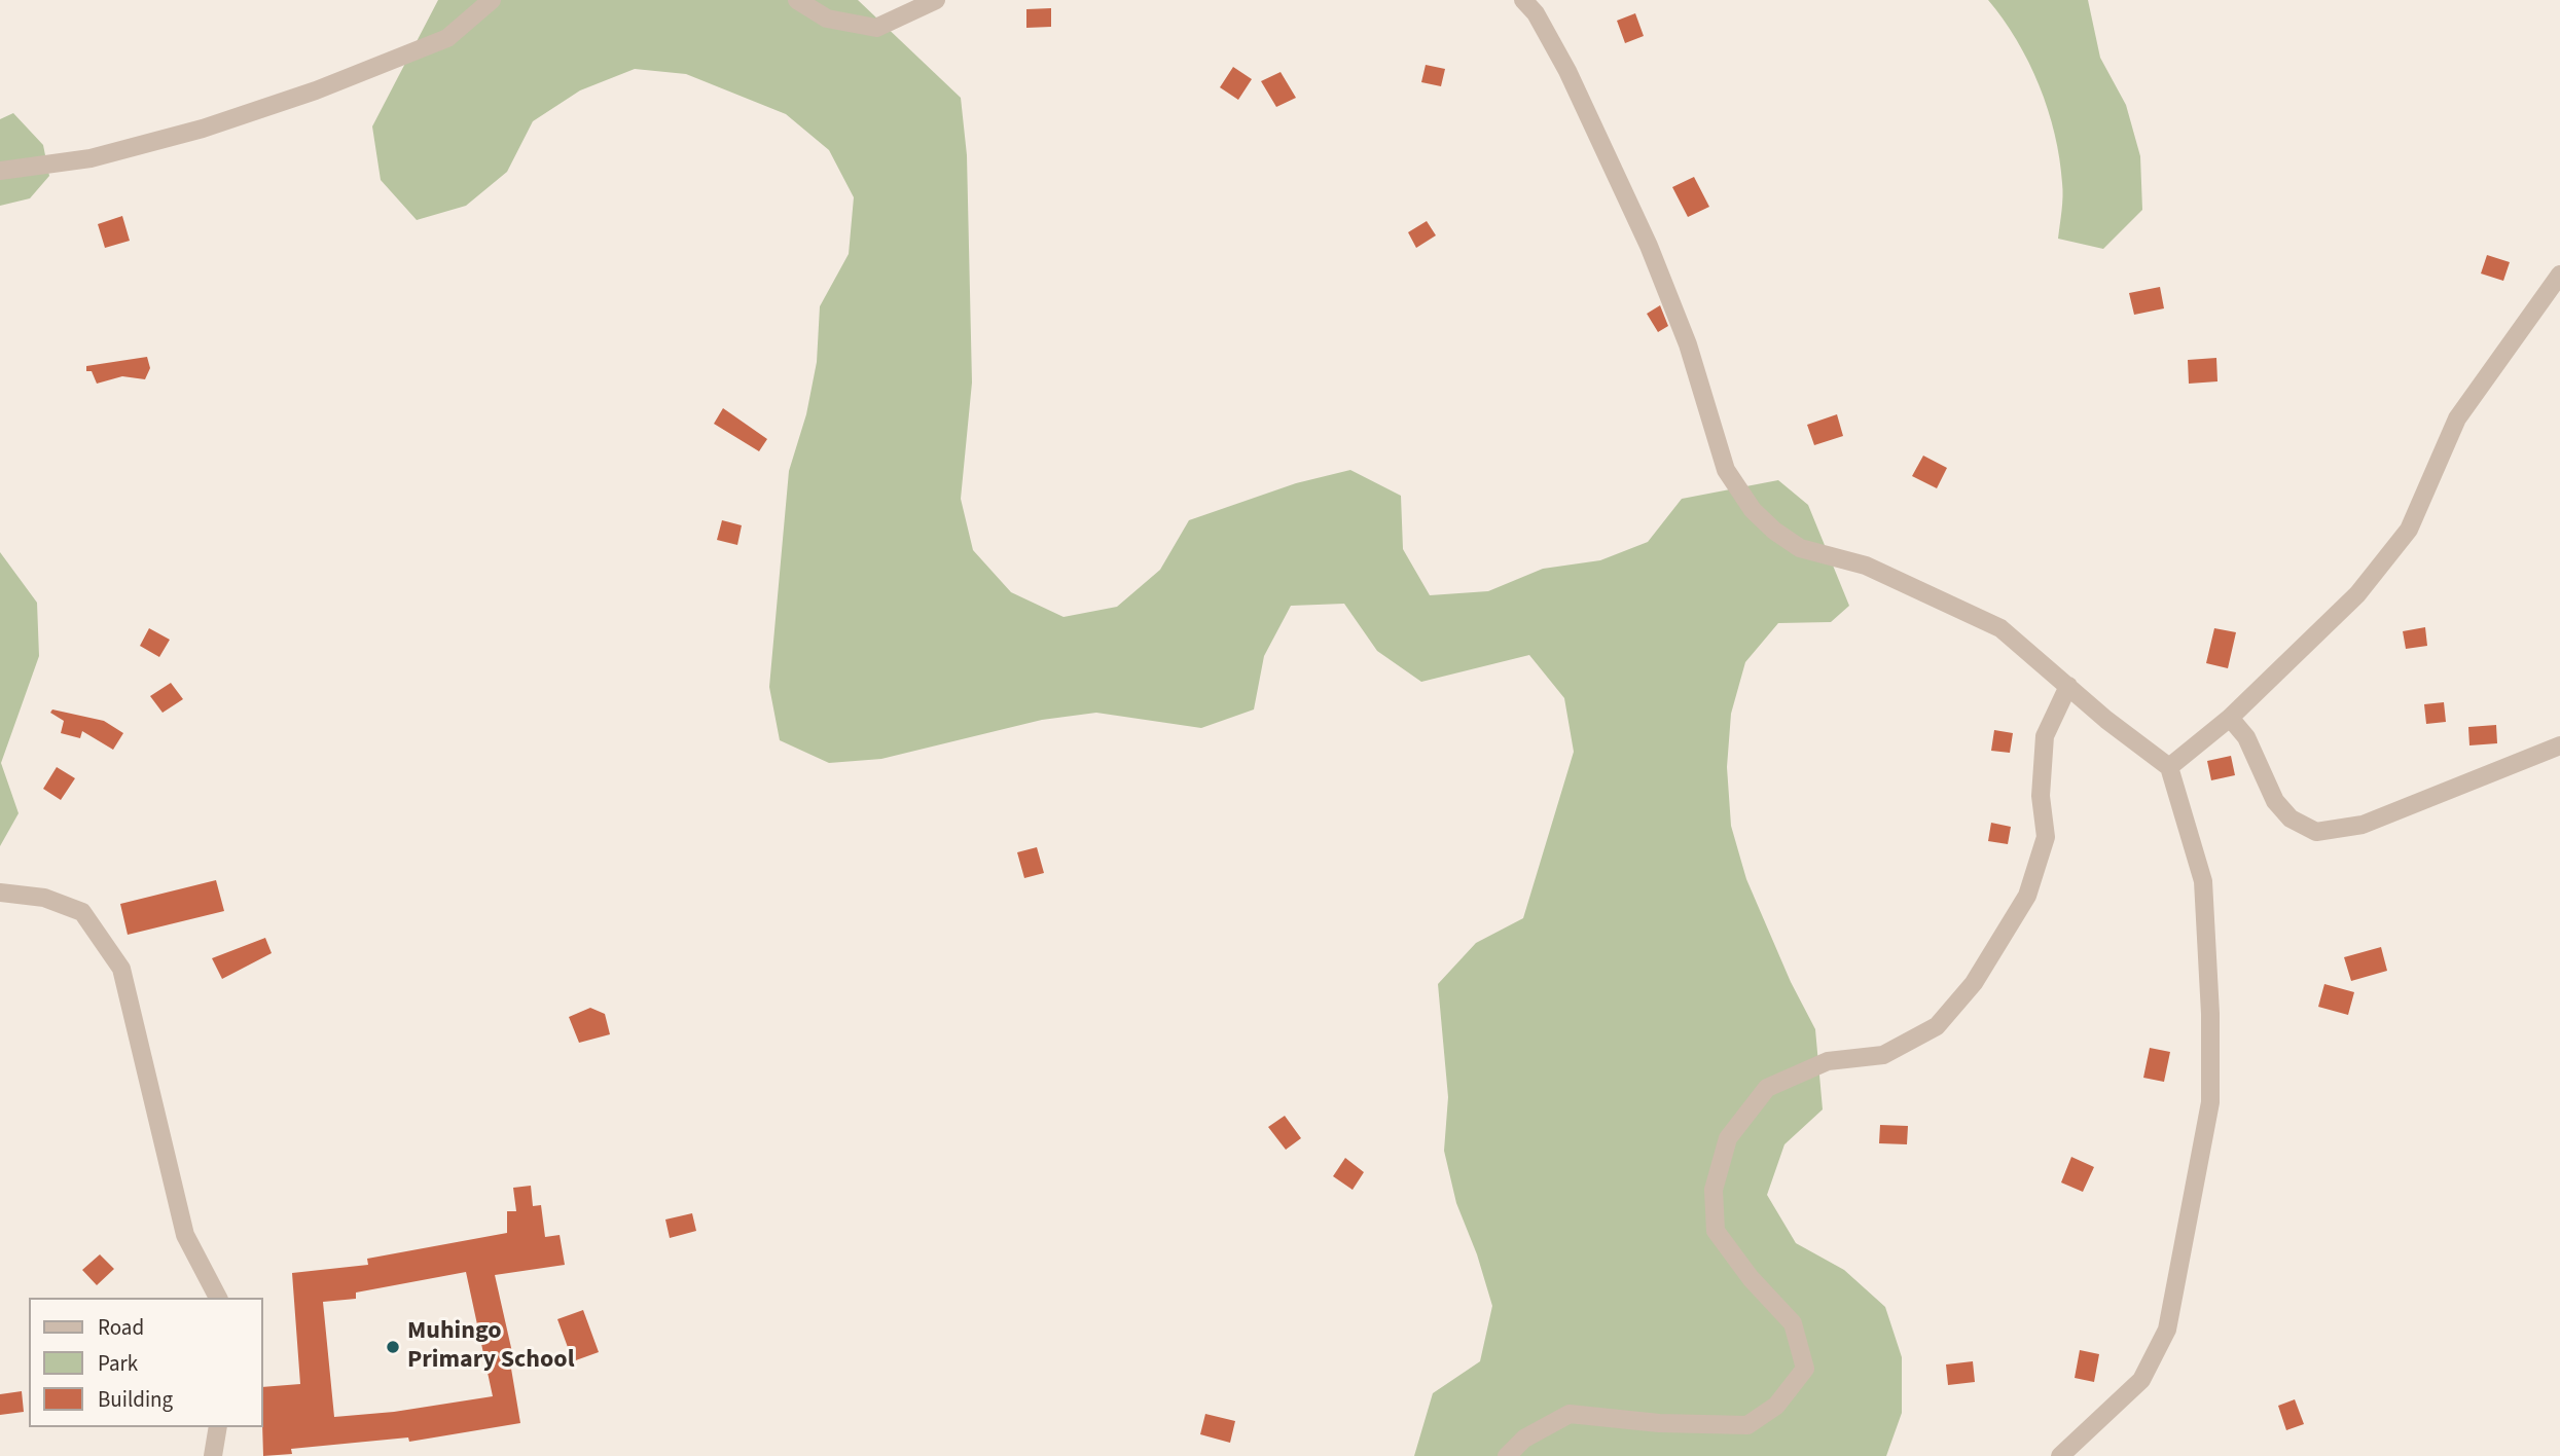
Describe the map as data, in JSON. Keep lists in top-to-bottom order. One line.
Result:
{"places":["Muhingo Primary School"],"legend":["Road","Park","Building"]}
